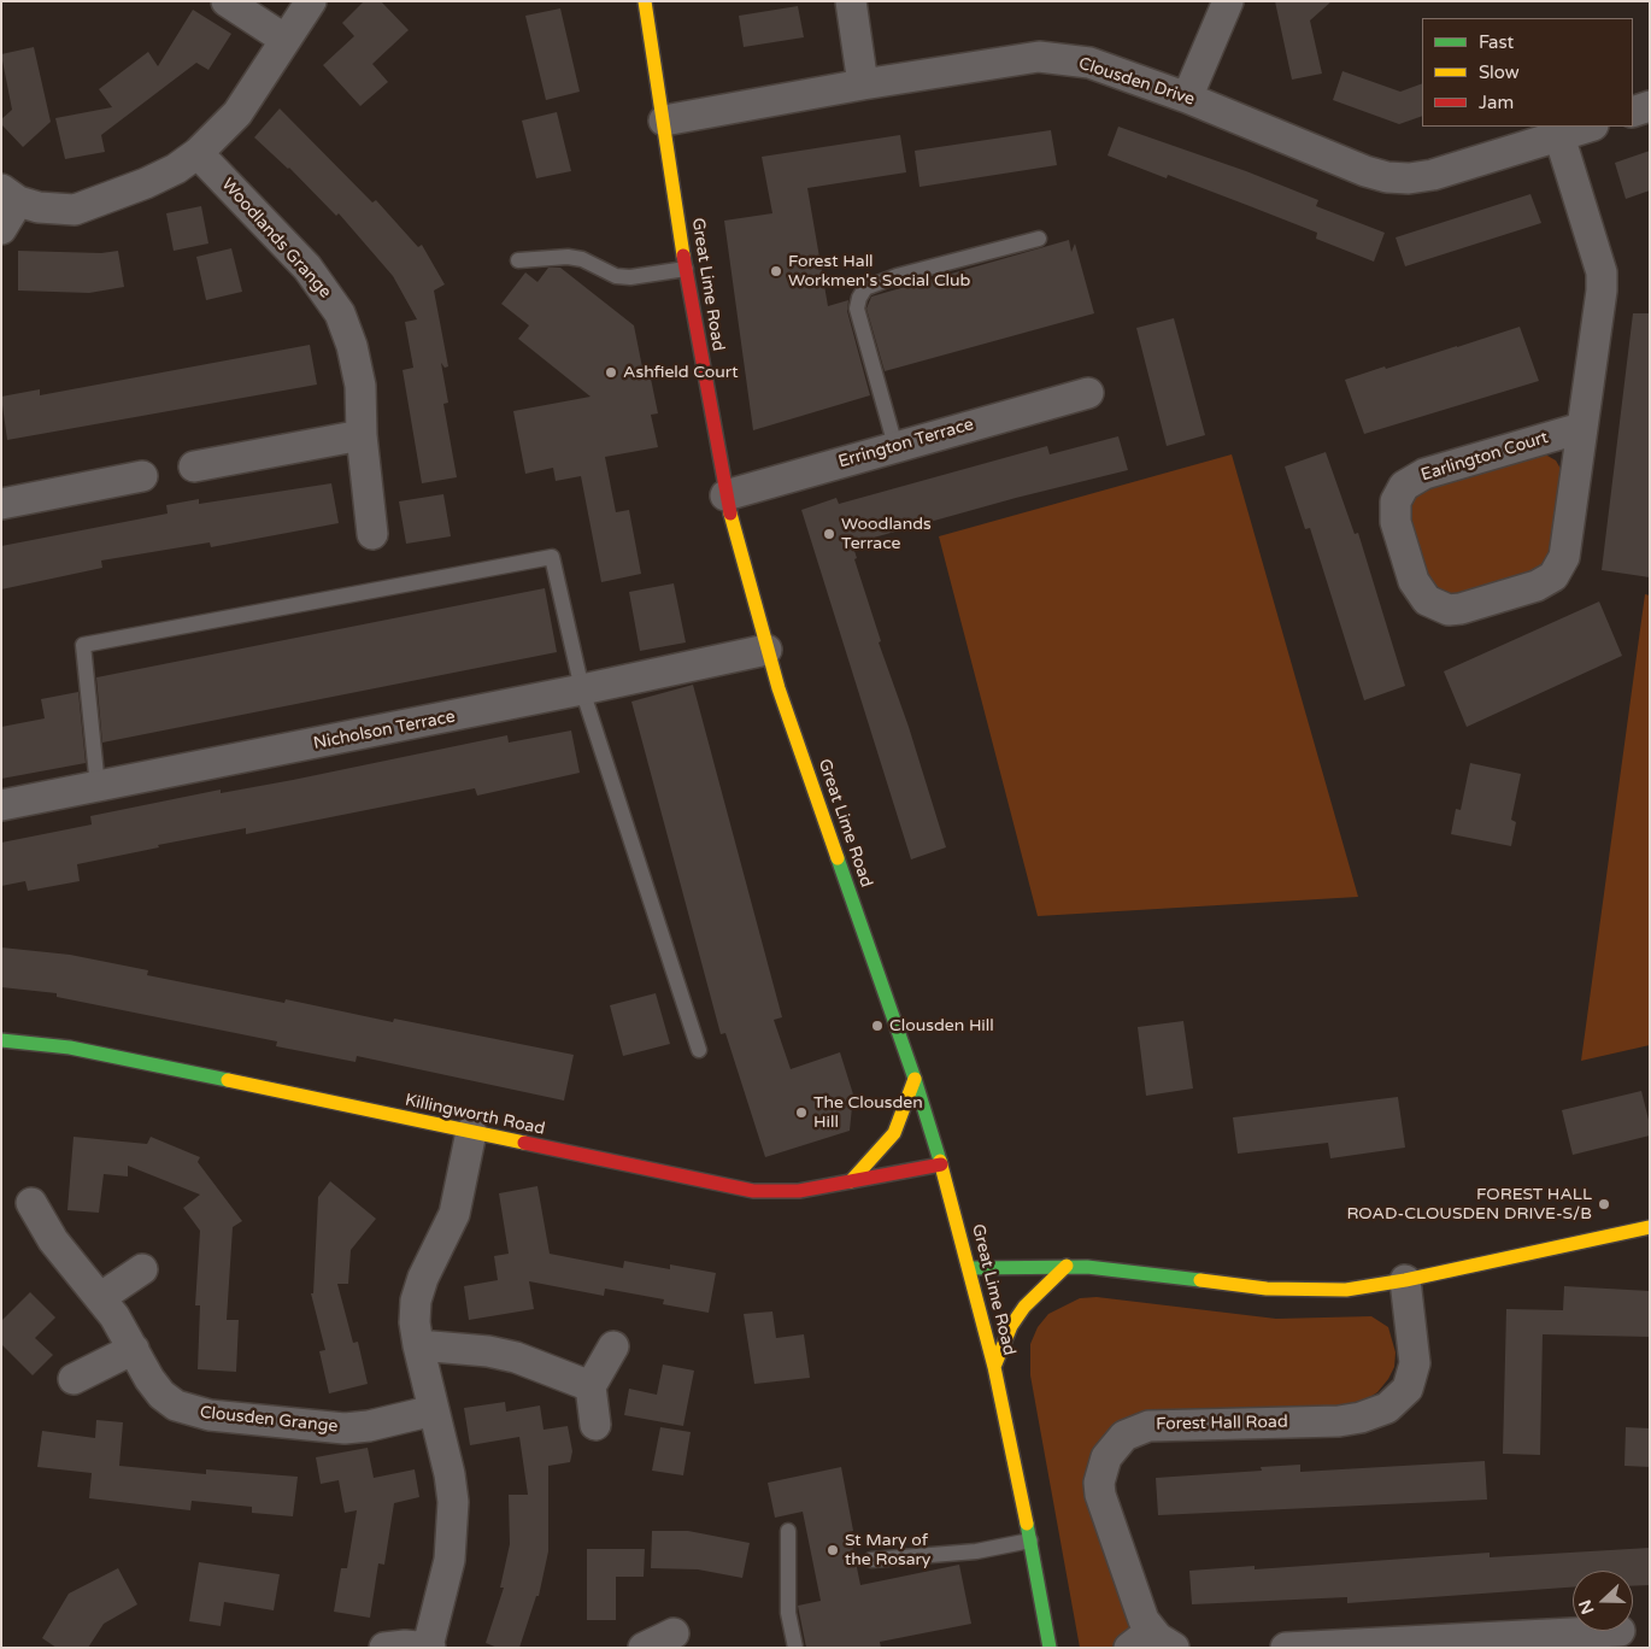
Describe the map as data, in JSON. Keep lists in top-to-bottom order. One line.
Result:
{"streets":{"main road":["Great Lime Road","Killingworth Road"],"street":["Clousden Drive","Woodlands Grange","Errington Terrace","Earlington Court","Nicholson Terrace","Clousden Grange","Forest Hall Road"]},"crossings":[["Clousden Drive","Great Lime Road"],["Clousden Drive","Earlington Court"],["Great Lime Road","Errington Terrace"],["Great Lime Road","Nicholson Terrace"],["Great Lime Road","Killingworth Road"]],"places":["Forest Hall Workmen's Social Club","Ashfield Court","Woodlands Terrace","Clousden Hill","The Clousden Hill","FOREST HALL ROAD-CLOUSDEN DRIVE-S/B","St Mary of the Rosary"],"legend":["Fast","Slow","Jam"],"north":"left"}
